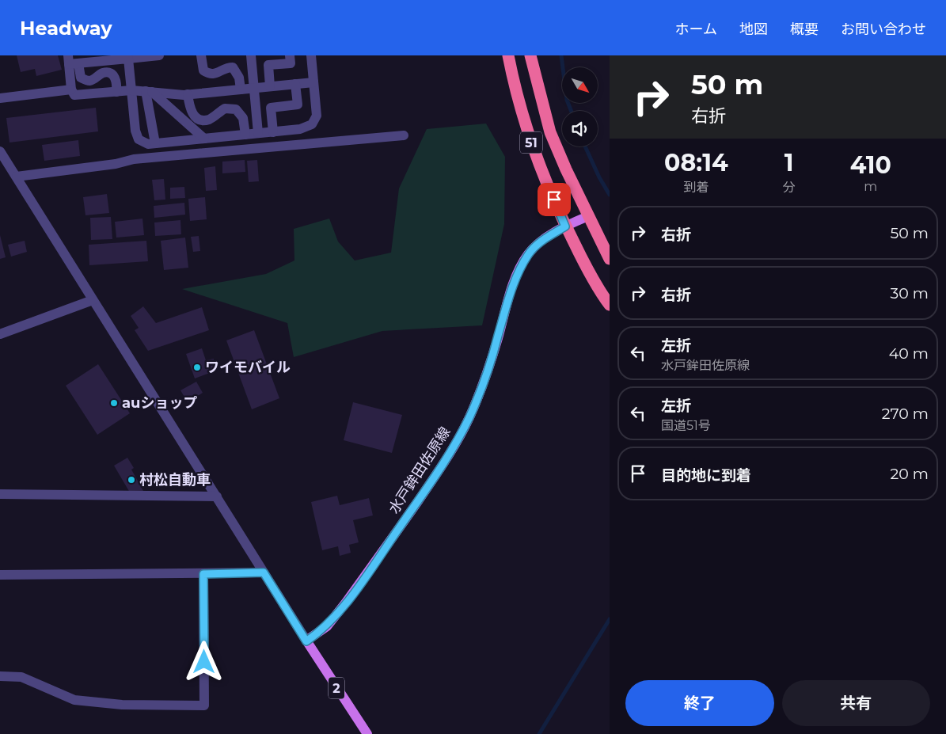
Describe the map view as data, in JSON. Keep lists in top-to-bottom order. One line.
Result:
{"streets":{"highway":["51"],"main road":["水戸鉾田佐原線","2"]},"crossings":[["51","水戸鉾田佐原線"],["水戸鉾田佐原線","2"]],"places":["ワイモバイル","auショップ","村松自動車"],"north":"bottom right","page":{"header":"Headway","nav":["ホーム","地図","概要","お問い合わせ"],"turn":["50 m","右折"],"eta":["08:14","到着","1","分","410","m"],"list":[{"name":"右折","value":"50 m"},{"name":"右折","value":"30 m"},{"name":"左折","note":"水戸鉾田佐原線","value":"40 m"},{"name":"左折","note":"国道51号","value":"270 m"},{"name":"目的地に到着","value":"20 m"}],"buttons":["終了","共有"]}}
